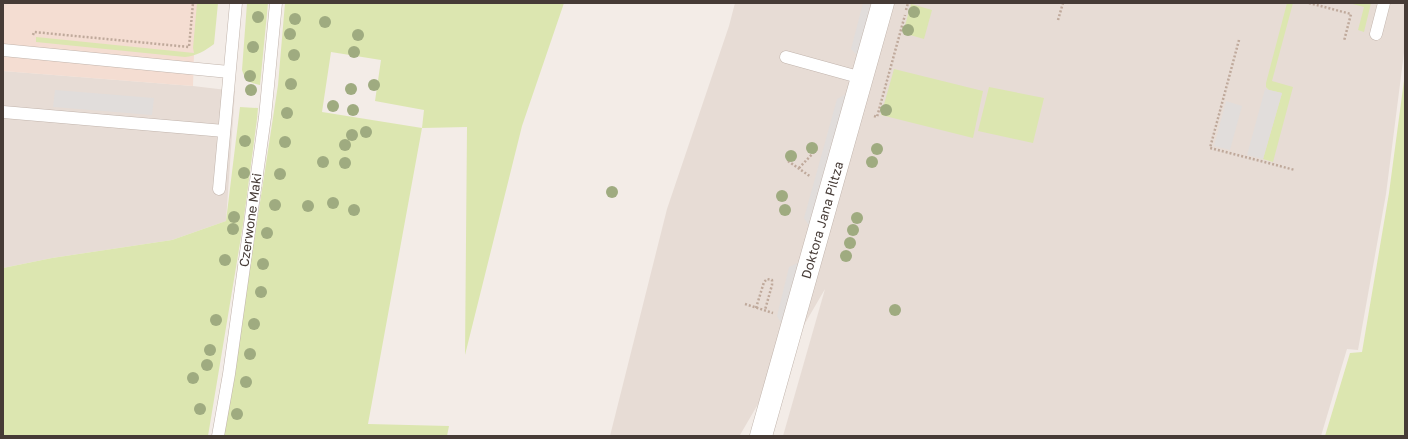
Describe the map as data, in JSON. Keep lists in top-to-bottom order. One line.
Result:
{"streets":{"street":["Doktora Jana Piltza"],"lane":["Czerwone Maki"]}}
